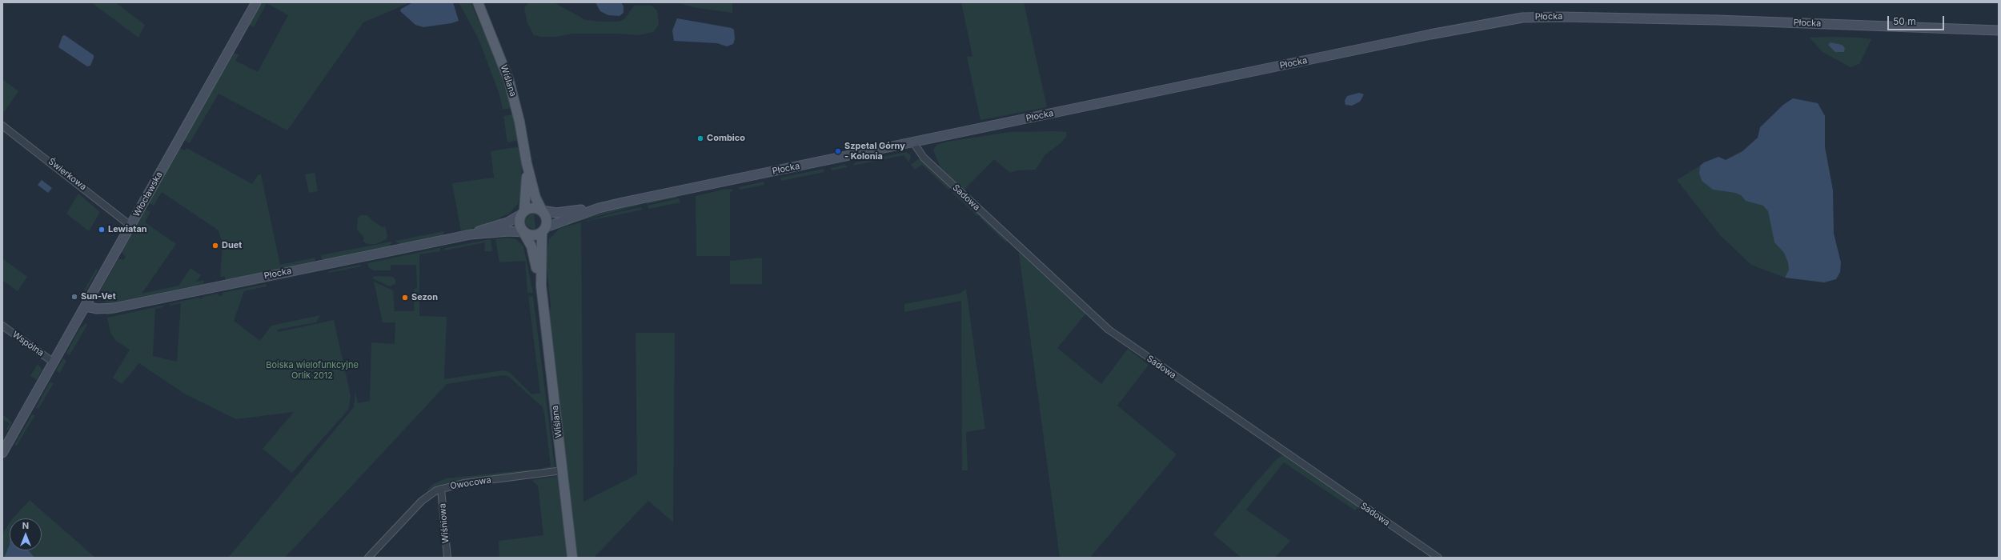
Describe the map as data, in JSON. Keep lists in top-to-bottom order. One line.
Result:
{"streets":{"main road":["Płocka","Wiślana","Włocławska"],"street":["Świerkowa","Sadowa","Wspólna","Owocowa","Wiśniowa"]},"crossings":[["Płocka","Wiślana"],["Płocka","Włocławska"],["Płocka","Sadowa"],["Wiślana","Owocowa"],["Świerkowa","Włocławska"],["Włocławska","Wspólna"],["Owocowa","Wiśniowa"]],"parks":["Boiska wielofunkcyjne Orlik 2012"],"places":["Combico","Szpetal Górny - Kolonia","Lewiatan","Duet","Sun-Vet","Sezon"],"scale_bar":"50 m","north":"top"}
